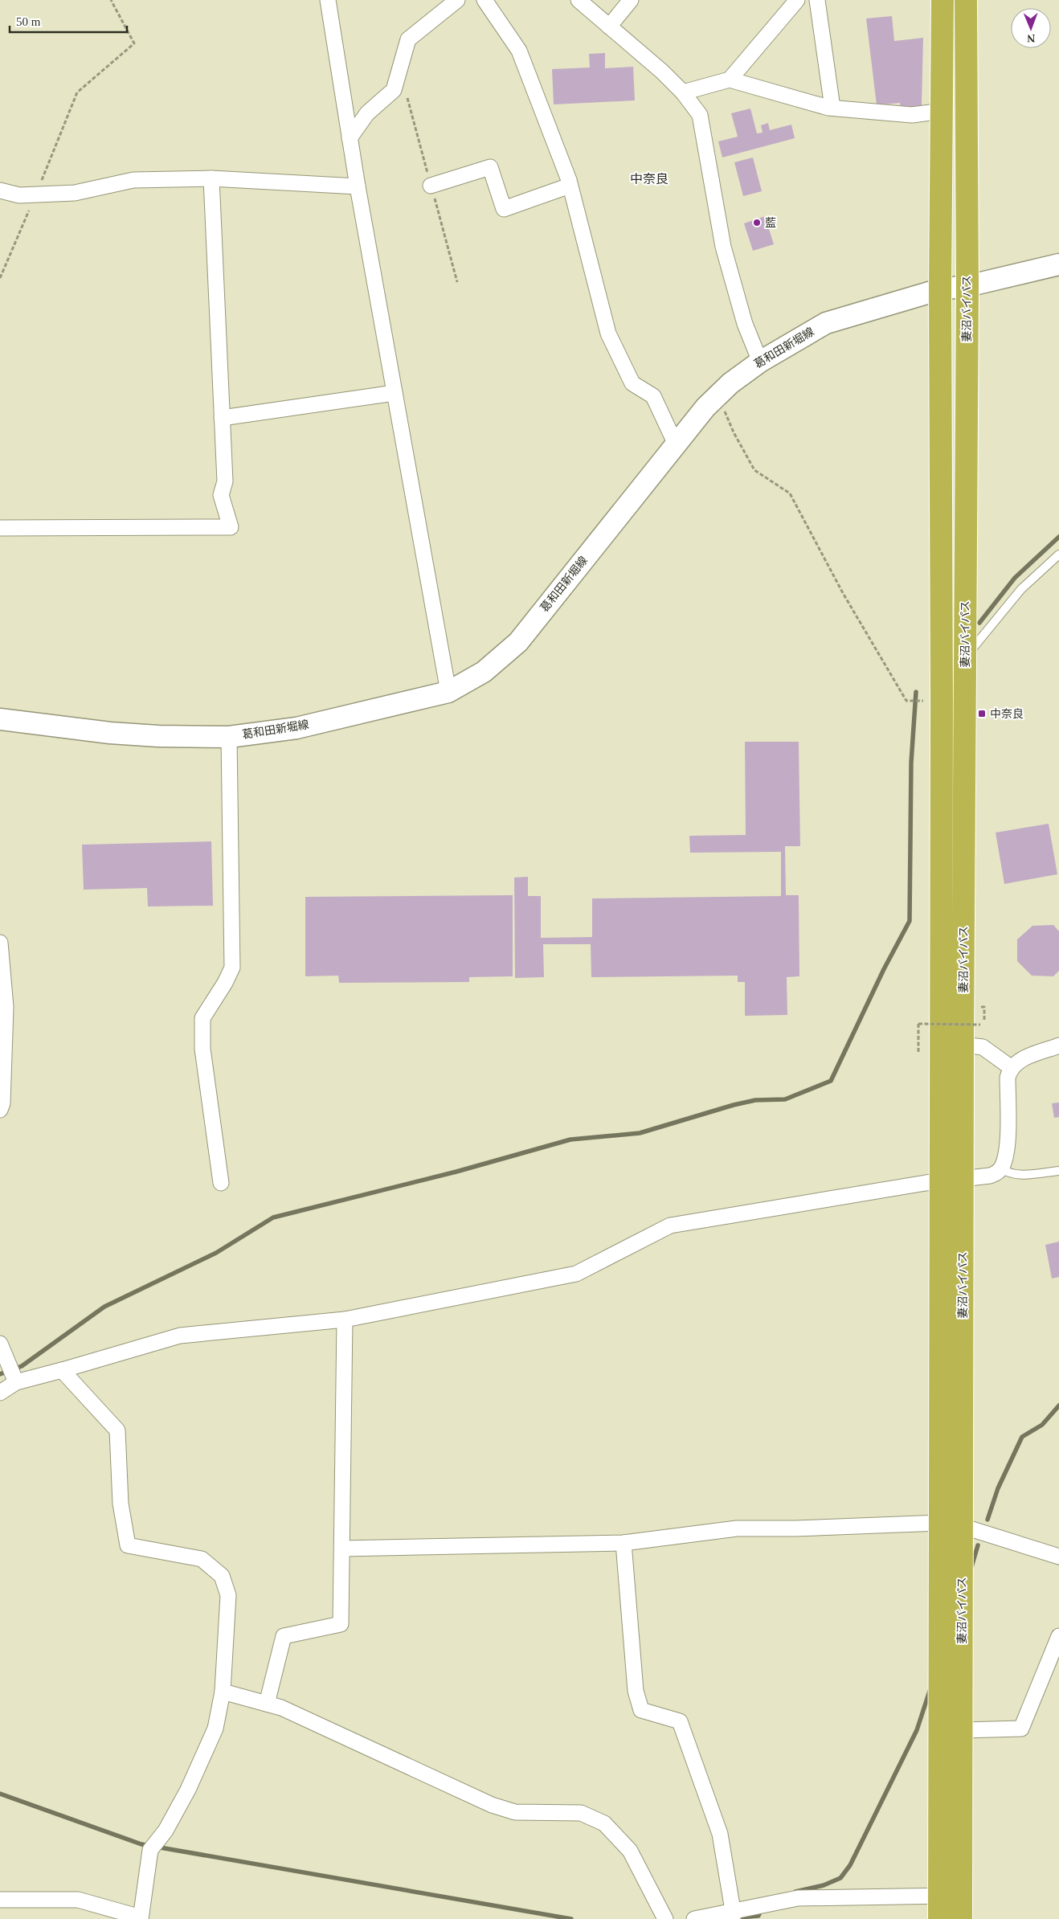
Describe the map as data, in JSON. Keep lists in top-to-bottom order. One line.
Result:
{"streets":{"highway":["妻沼バイパス"],"main road":["葛和田新堀線"]},"crossings":[["妻沼バイパス","葛和田新堀線"]],"districts":["中奈良"],"places":{"other":["藍"],"transit":["中奈良"]},"scale_bar":"50 m","north":"bottom"}
